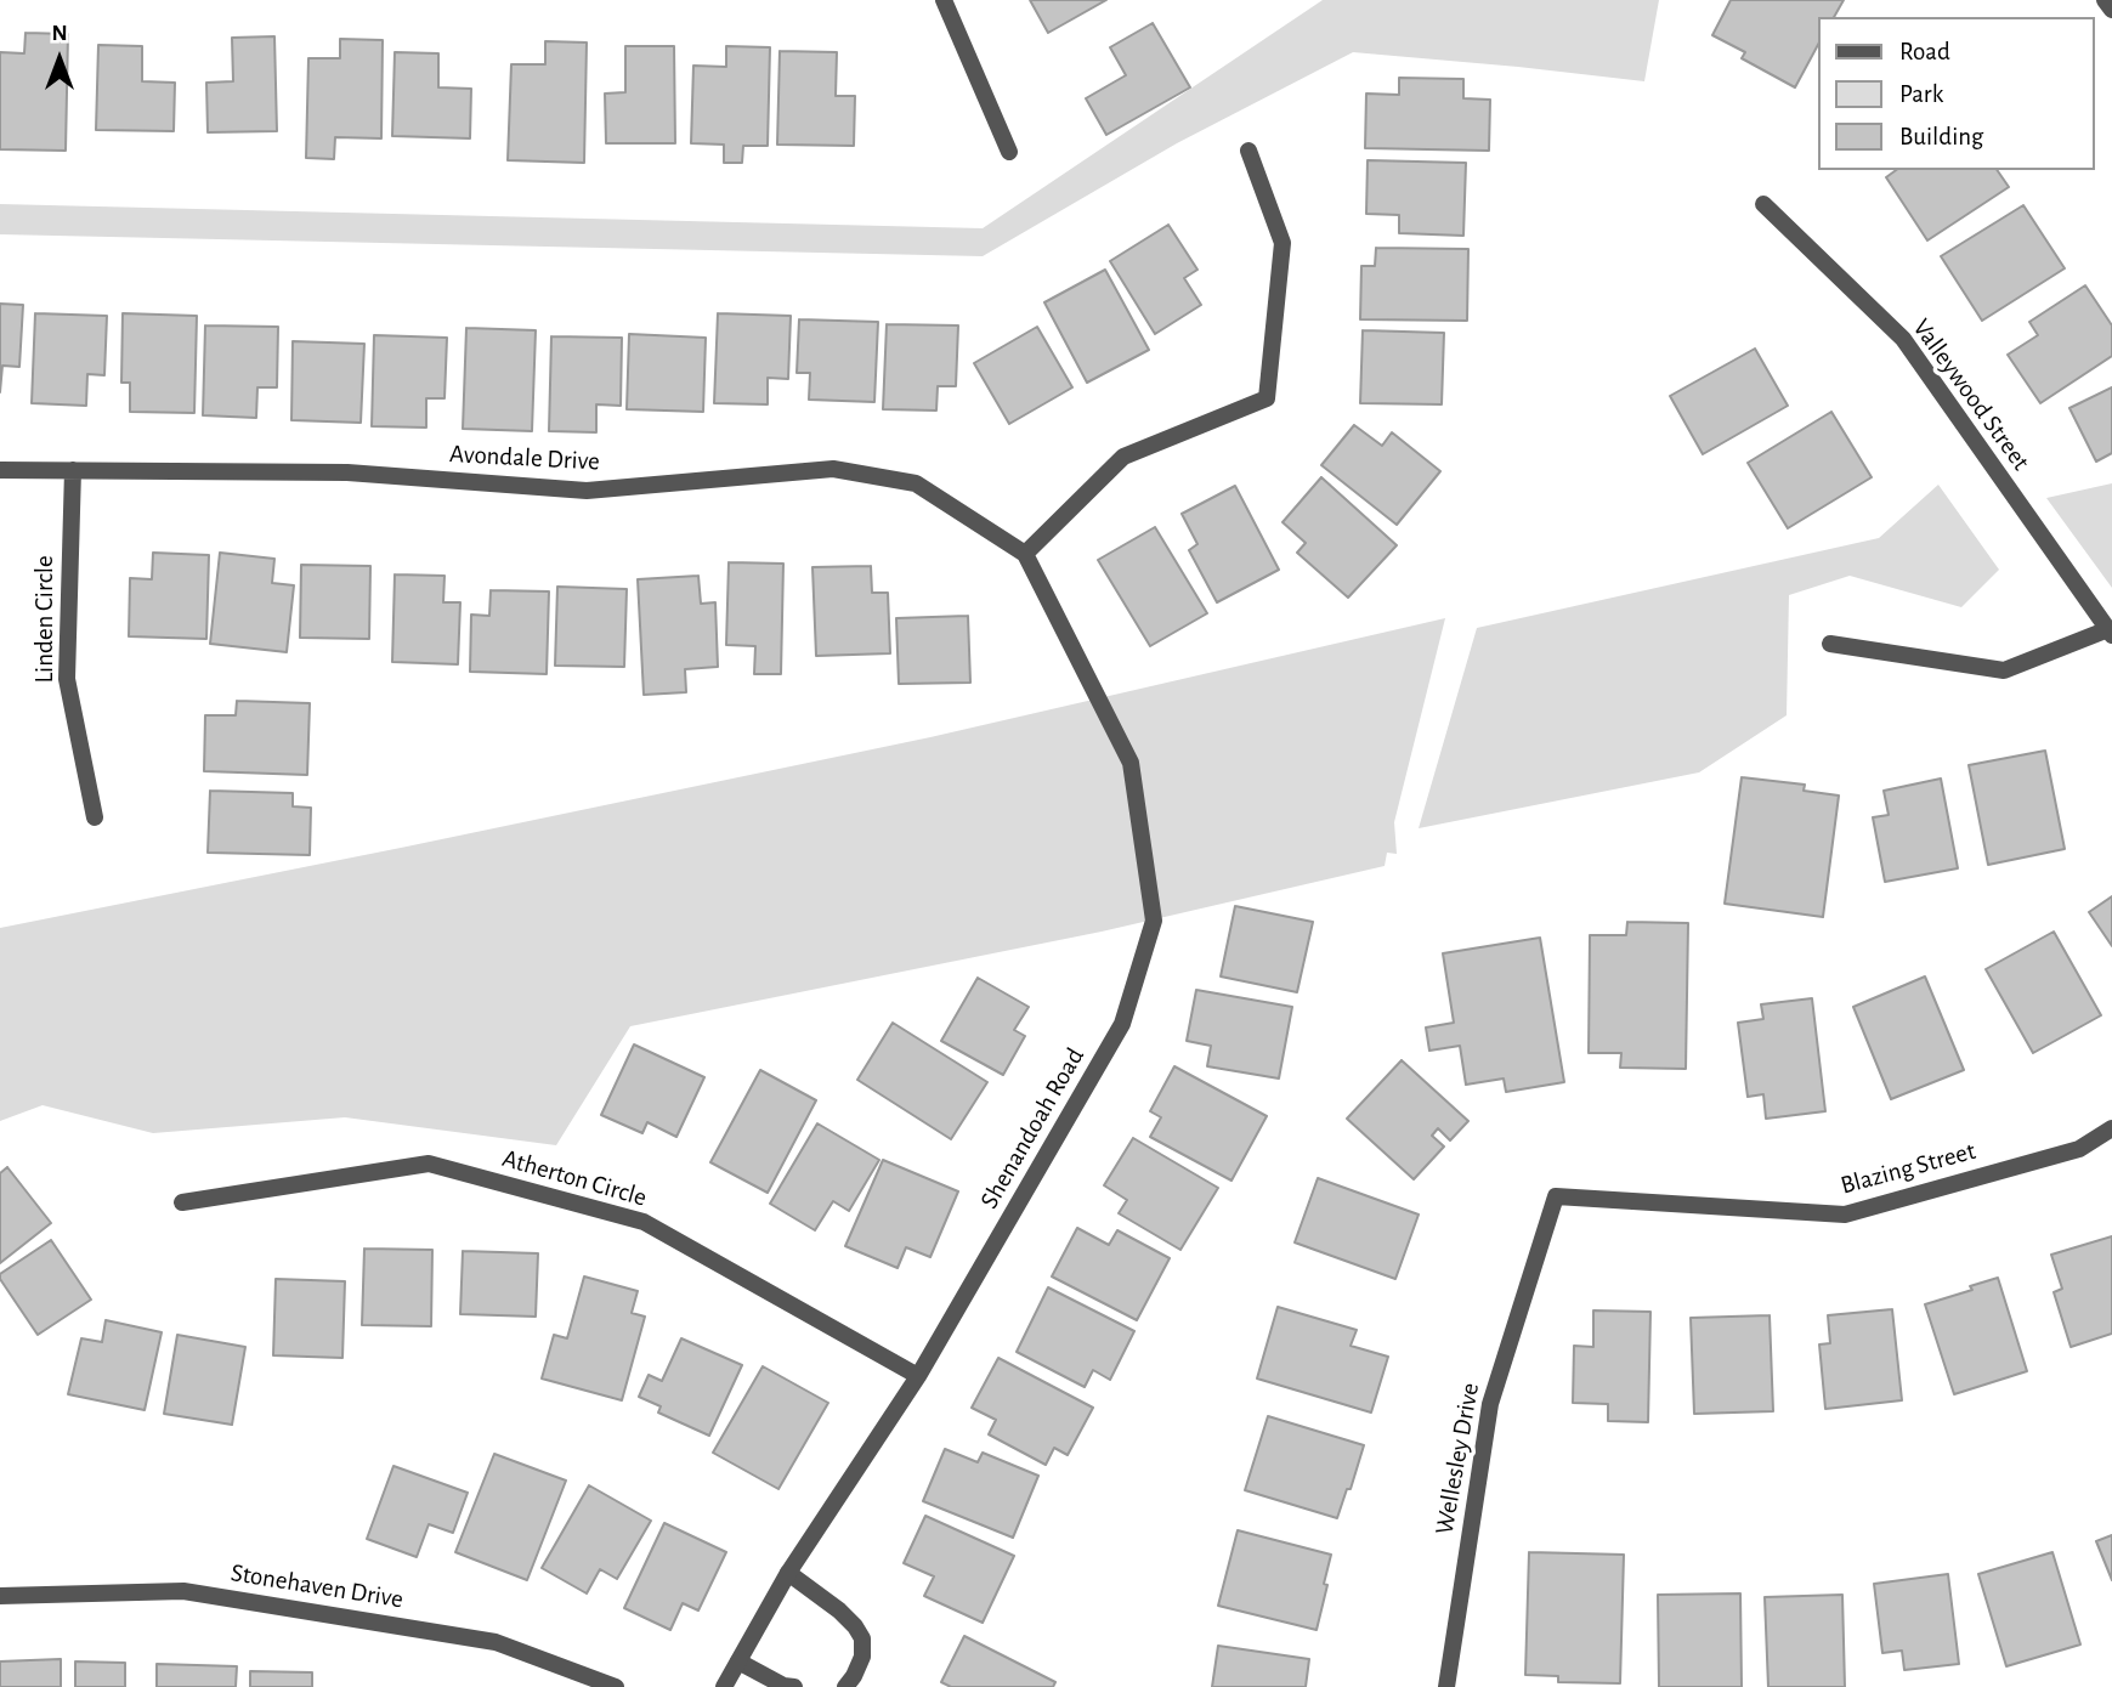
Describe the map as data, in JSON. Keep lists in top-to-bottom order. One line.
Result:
{"streets":{"street":["Valleywood Street","Avondale Drive","Linden Circle","Shenandoah Road","Blazing Street","Atherton Circle","Wellesley Drive","Stonehaven Drive"]},"crossings":[["Avondale Drive","Linden Circle"],["Avondale Drive","Shenandoah Road"],["Shenandoah Road","Atherton Circle"],["Blazing Street","Wellesley Drive"]],"legend":["Road","Park","Building"],"north":"top"}
